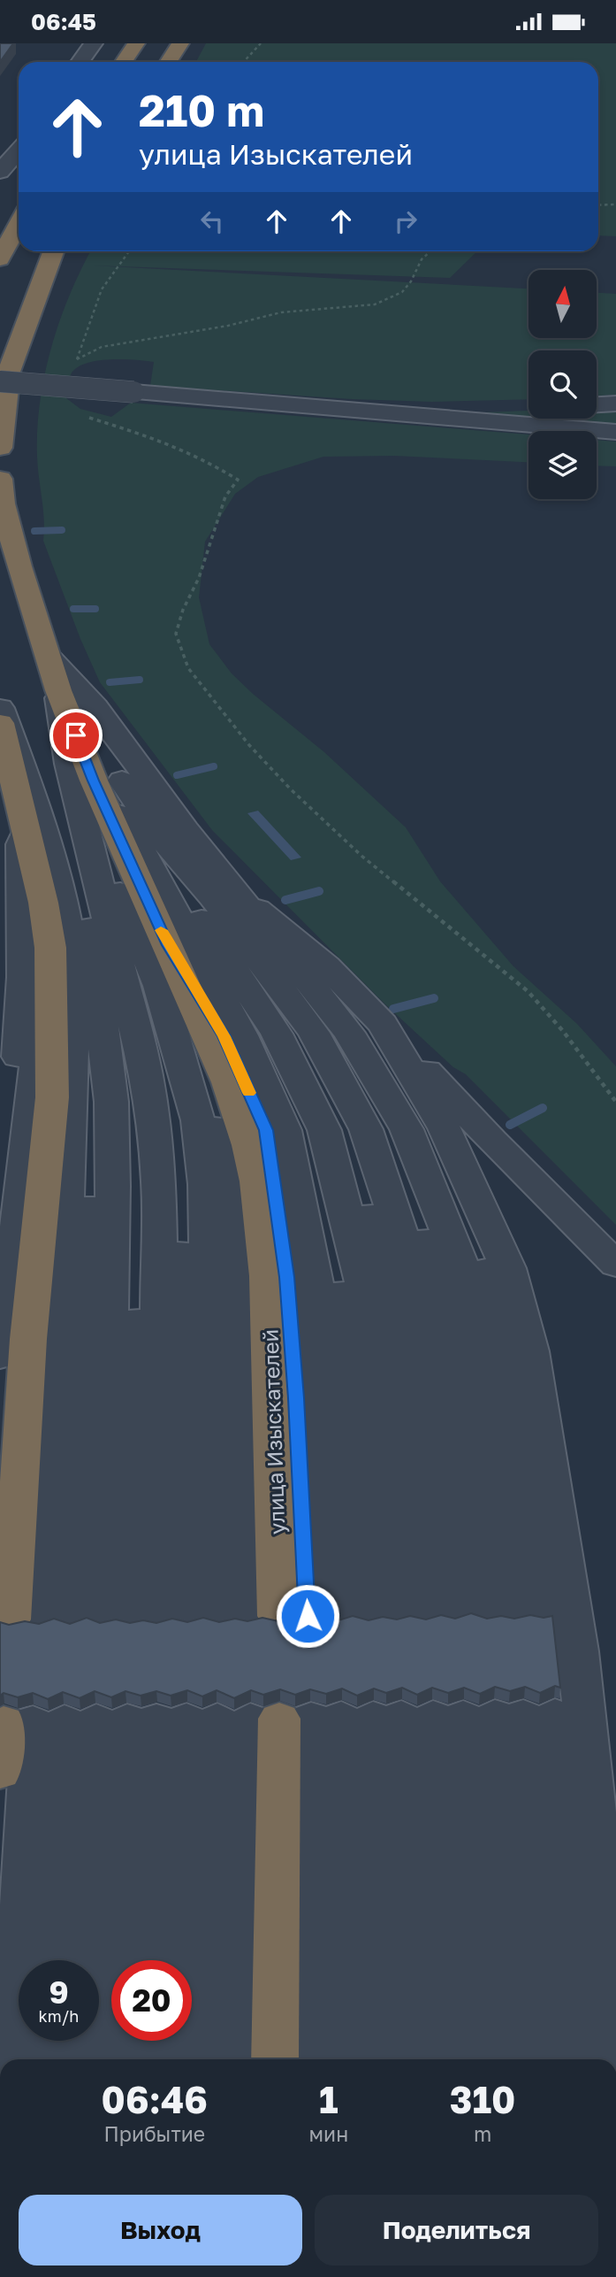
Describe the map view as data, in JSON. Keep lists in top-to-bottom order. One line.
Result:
{"north":"top","page":{"status":"06:45","turn":["210 m","улица Изыскателей"],"speed":"9 km/h","limit":"20","eta":["06:46","Прибытие","1","мин","310","m"],"buttons":["Выход","Поделиться"]}}
